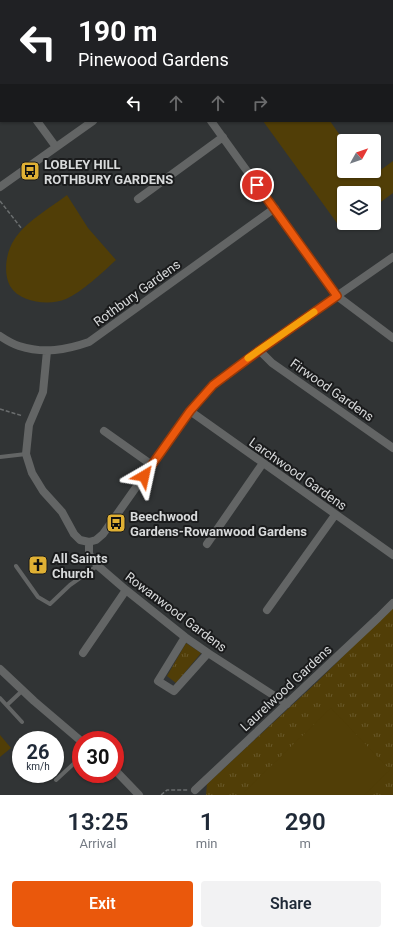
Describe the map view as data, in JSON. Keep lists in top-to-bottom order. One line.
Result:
{"streets":{"street":["Rothbury Gardens","Firwood Gardens","Larchwood Gardens","Rowanwood Gardens","Laurelwood Gardens"]},"crossings":[["Rowanwood Gardens","Laurelwood Gardens"]],"places":{"bus stop":["LOBLEY HILL ROTHBURY GARDENS","Beechwood Gardens-Rowanwood Gardens"],"church":["All Saints Church"]},"north":"top right","page":{"turn":["190 m","Pinewood Gardens"],"speed":"26 km/h","limit":"30","eta":["13:25","Arrival","1","min","290","m"],"buttons":["Exit","Share"]}}
